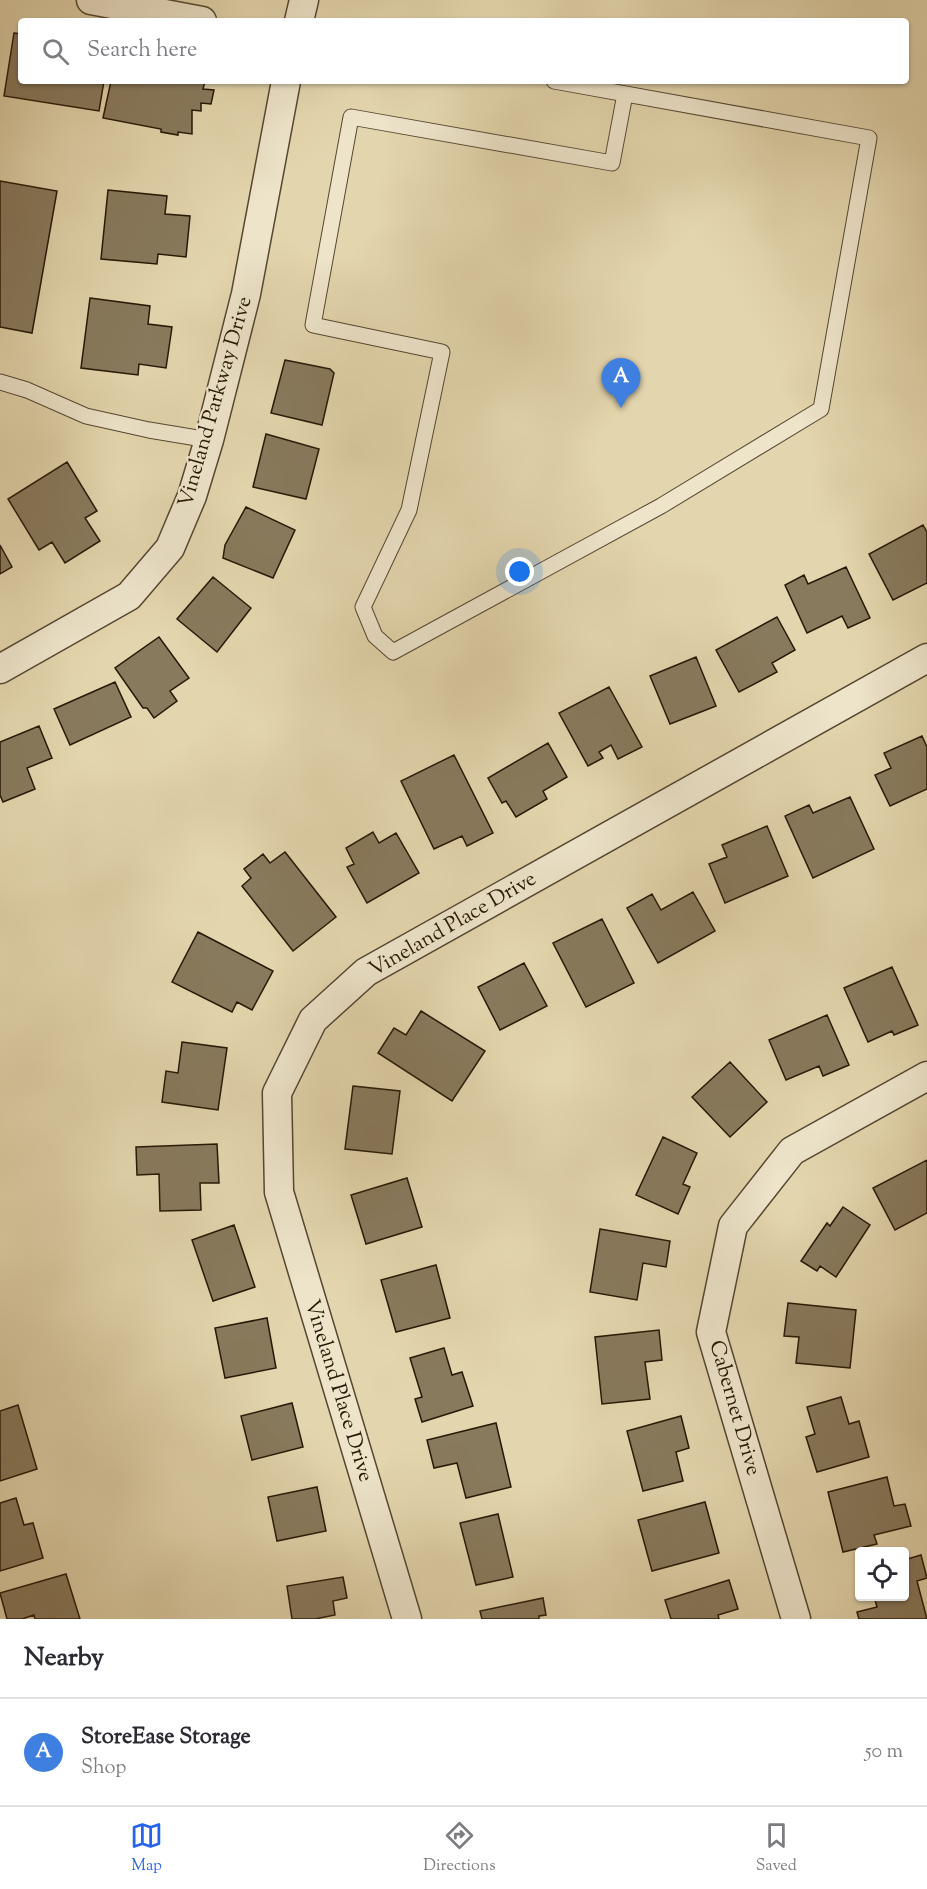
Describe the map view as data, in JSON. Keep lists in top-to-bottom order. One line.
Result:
{"streets":{"street":["Vineland Parkway Drive","Vineland Place Drive","Cabernet Drive"]},"page":{"search":"Search here","pins":"A","heading":"Nearby","list":[{"mark":"A","name":"StoreEase Storage","note":"Shop","value":"50 m"}],"nav":["Map","Directions","Saved"]}}
